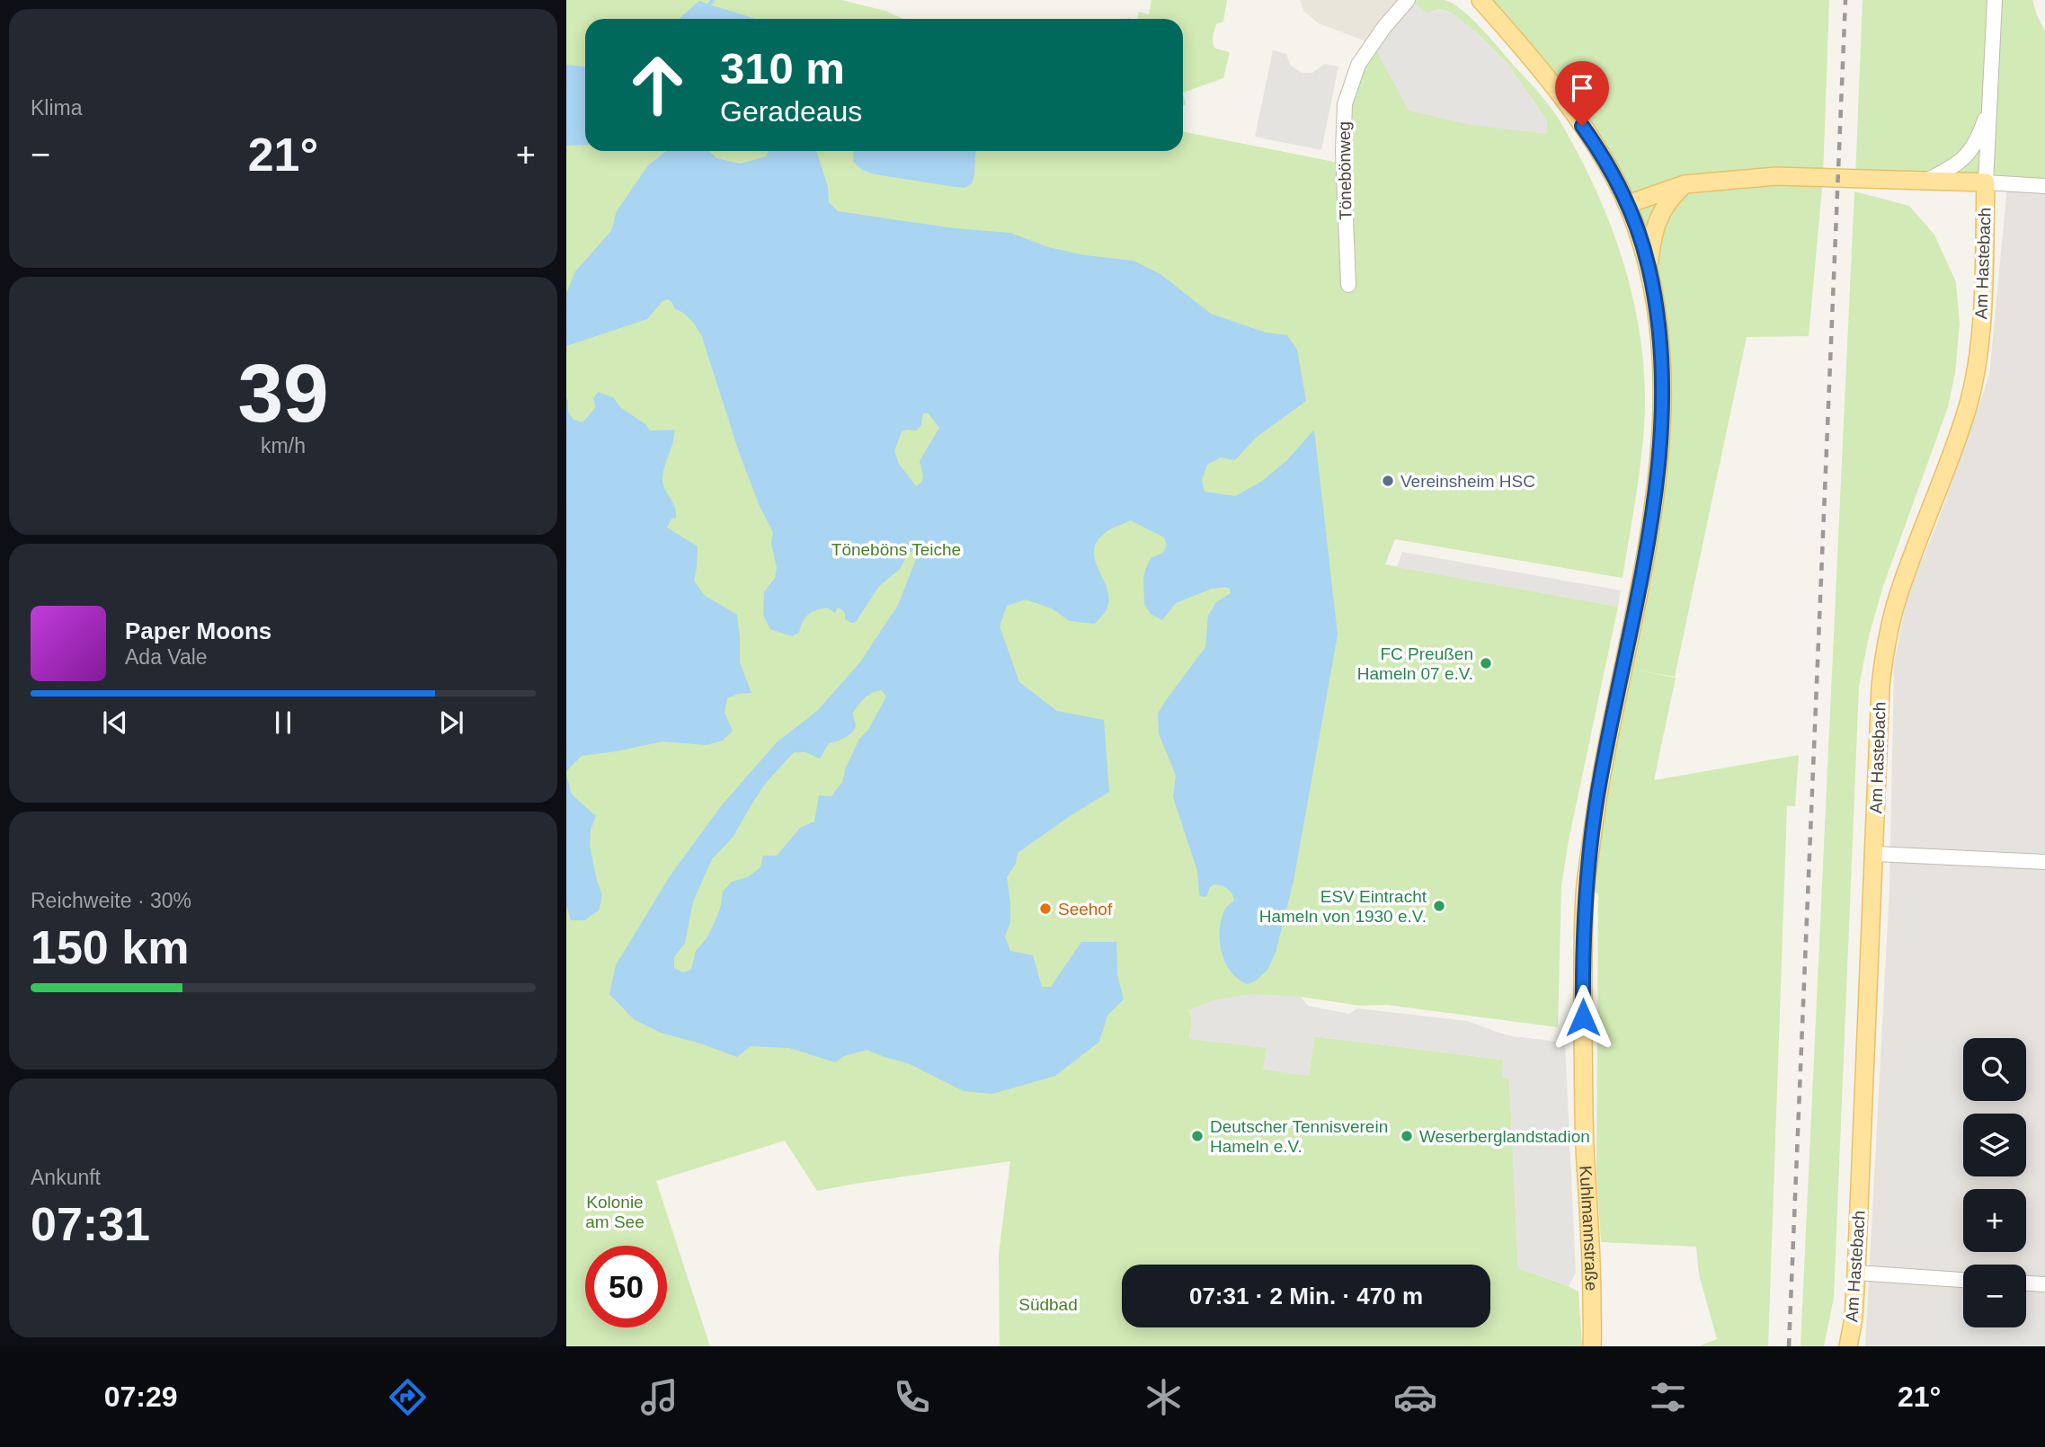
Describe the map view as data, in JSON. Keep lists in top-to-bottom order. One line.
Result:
{"streets":{"main road":["Am Hastebach","Kuhlmannstraße"],"street":["Tönebönweg"]},"parks":["Töneböns Teiche","Kolonie am See","Südbad"],"places":["Vereinsheim HSC","FC Preußen Hameln 07 e.V.","ESV Eintracht Hameln von 1930 e.V.","Seehof","Deutscher Tennisverein Hameln e.V.","Weserberglandstadion"],"page":{"tile":["Klima",["39","km/h"],["Reichweite · 30%","150 km"],["Ankunft","07:31"]],"turn":["310 m","Geradeaus"],"heat":["−","21°","+"],"song":["Paper Moons","Ada Vale"],"map_buttons":["+","−"],"limit":"50","trip":"07:31 · 2 Min. · 470 m","tabs":["07:29","21°"]}}
